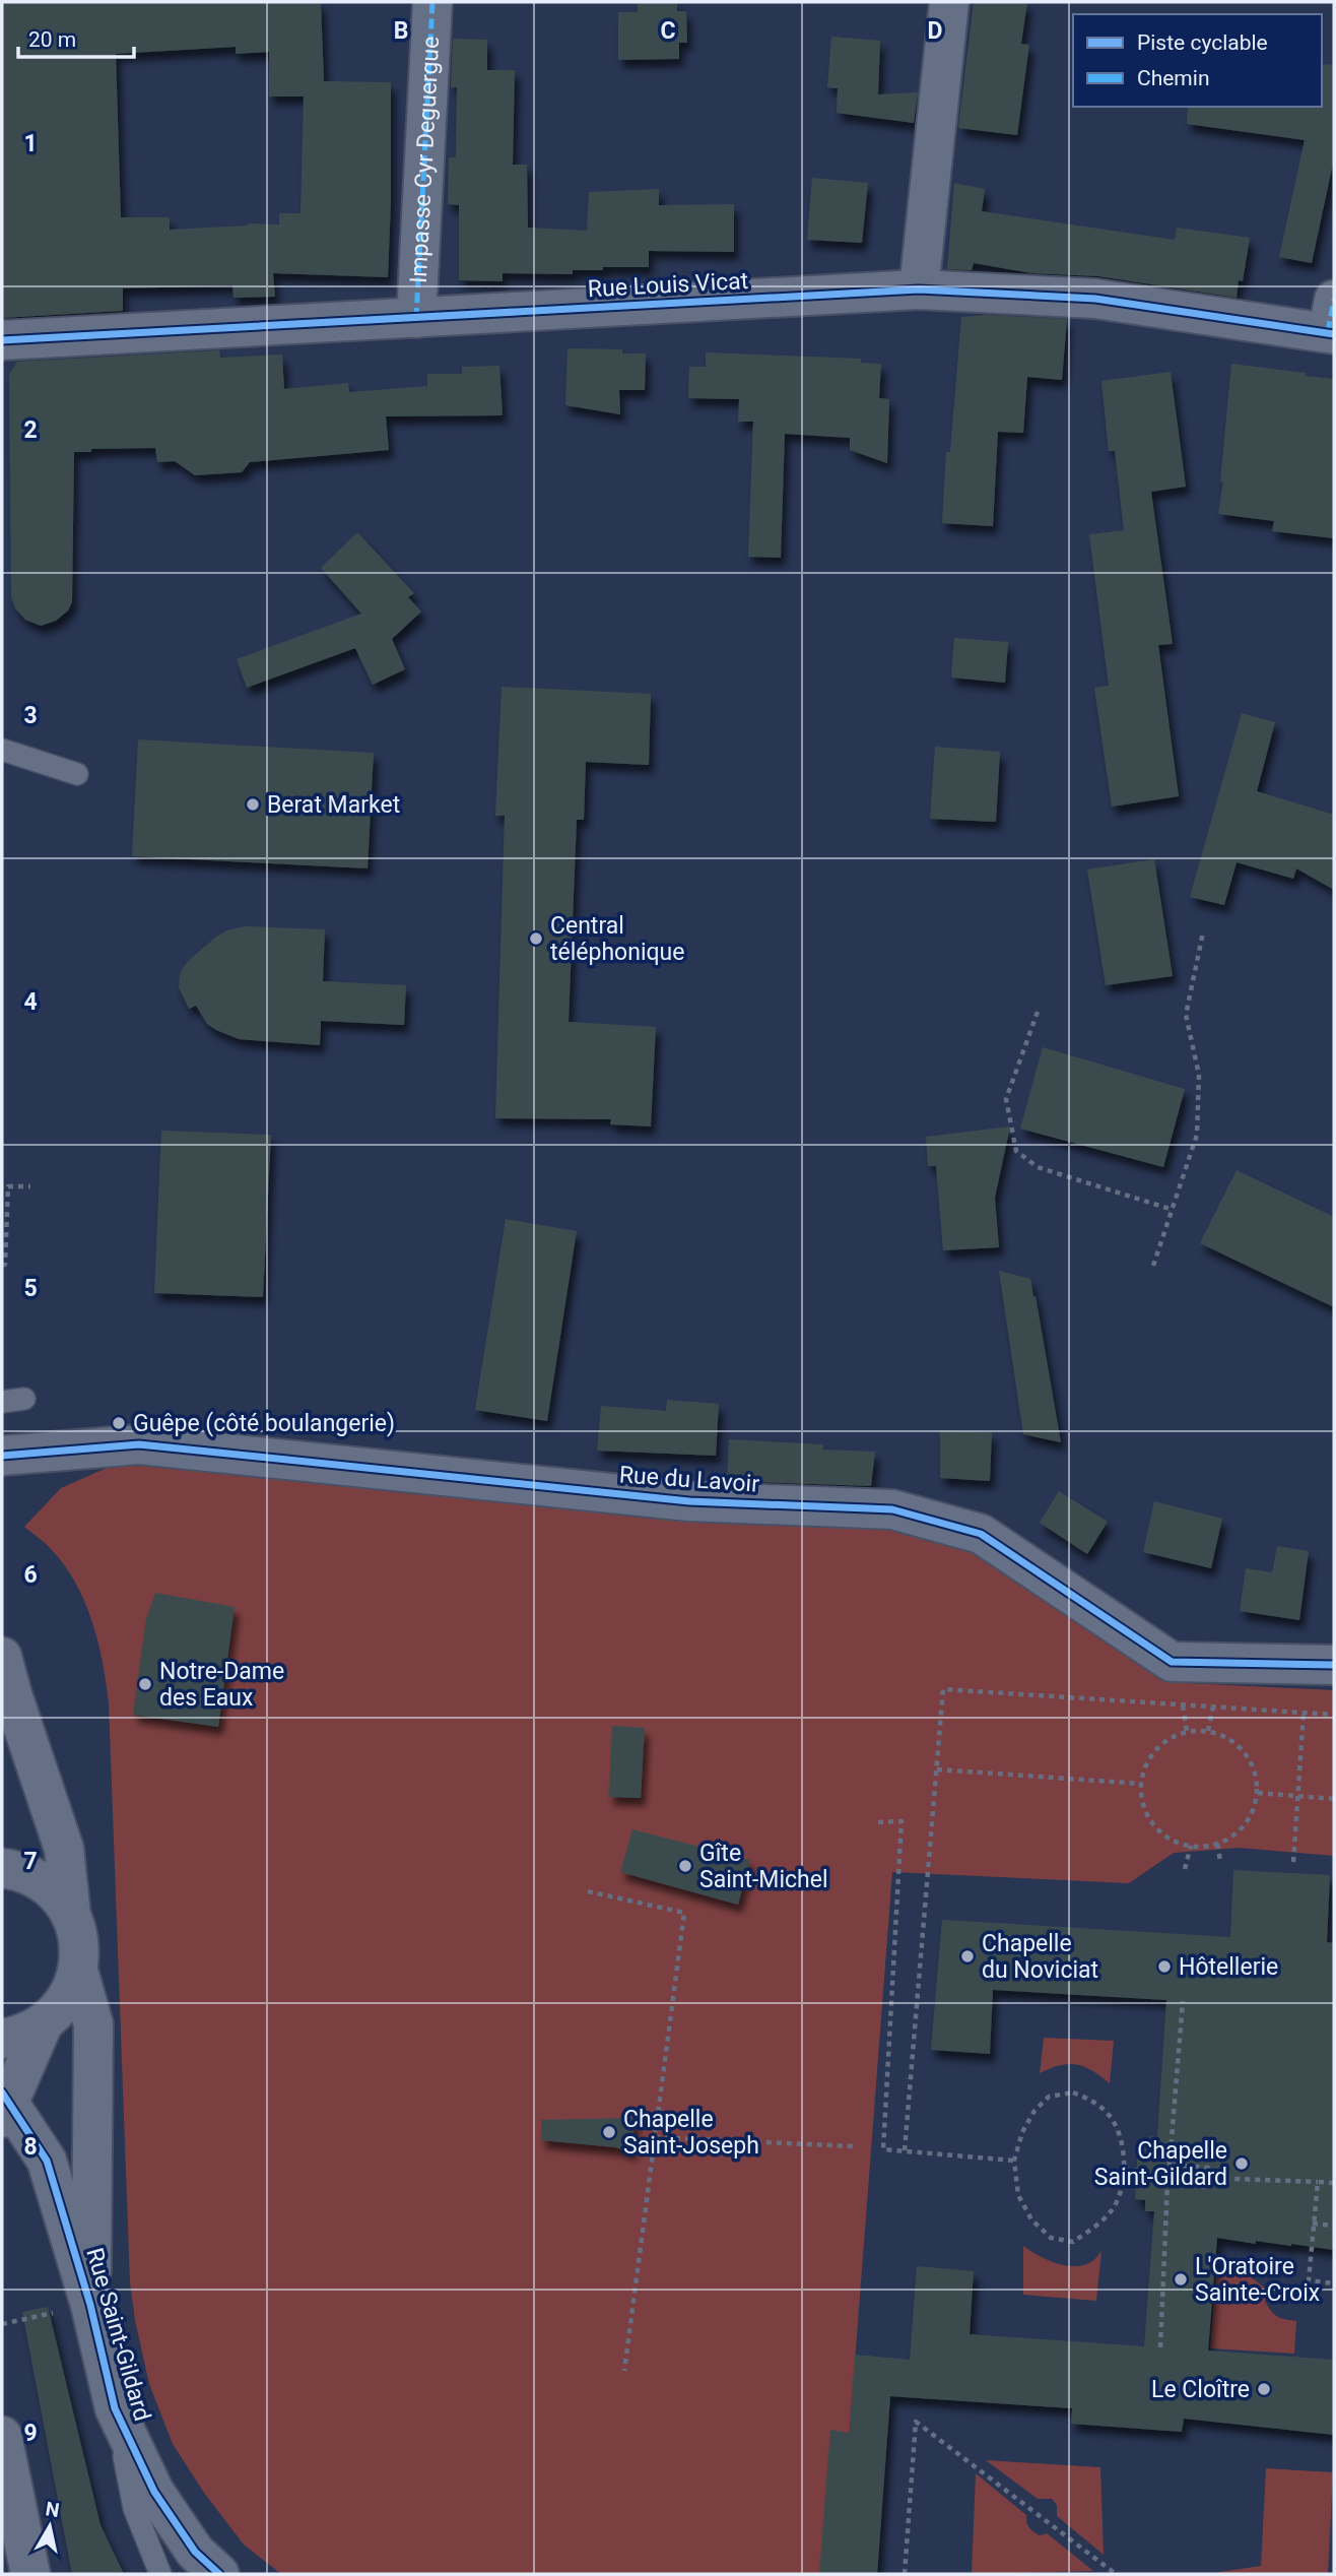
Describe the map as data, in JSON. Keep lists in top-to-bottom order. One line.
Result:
{"streets":{"street":["Impasse Cyr Deguergue","Rue Louis Vicat","Rue du Lavoir","Rue Saint-Gildard"]},"crossings":[["Impasse Cyr Deguergue","Rue Louis Vicat"]],"places":["Berat Market","Central téléphonique","Guêpe (côté boulangerie)","Notre-Dame des Eaux","Gîte Saint-Michel","Chapelle du Noviciat","Hôtellerie","Chapelle Saint-Joseph","Chapelle Saint-Gildard","L'Oratoire Sainte-Croix","Le Cloître"],"legend":["Piste cyclable","Chemin"],"scale_bar":"20 m","north":"top","grid":{"columns":["B","C","D"],"rows":["1","2","3","4","5","6","7","8","9"]}}
